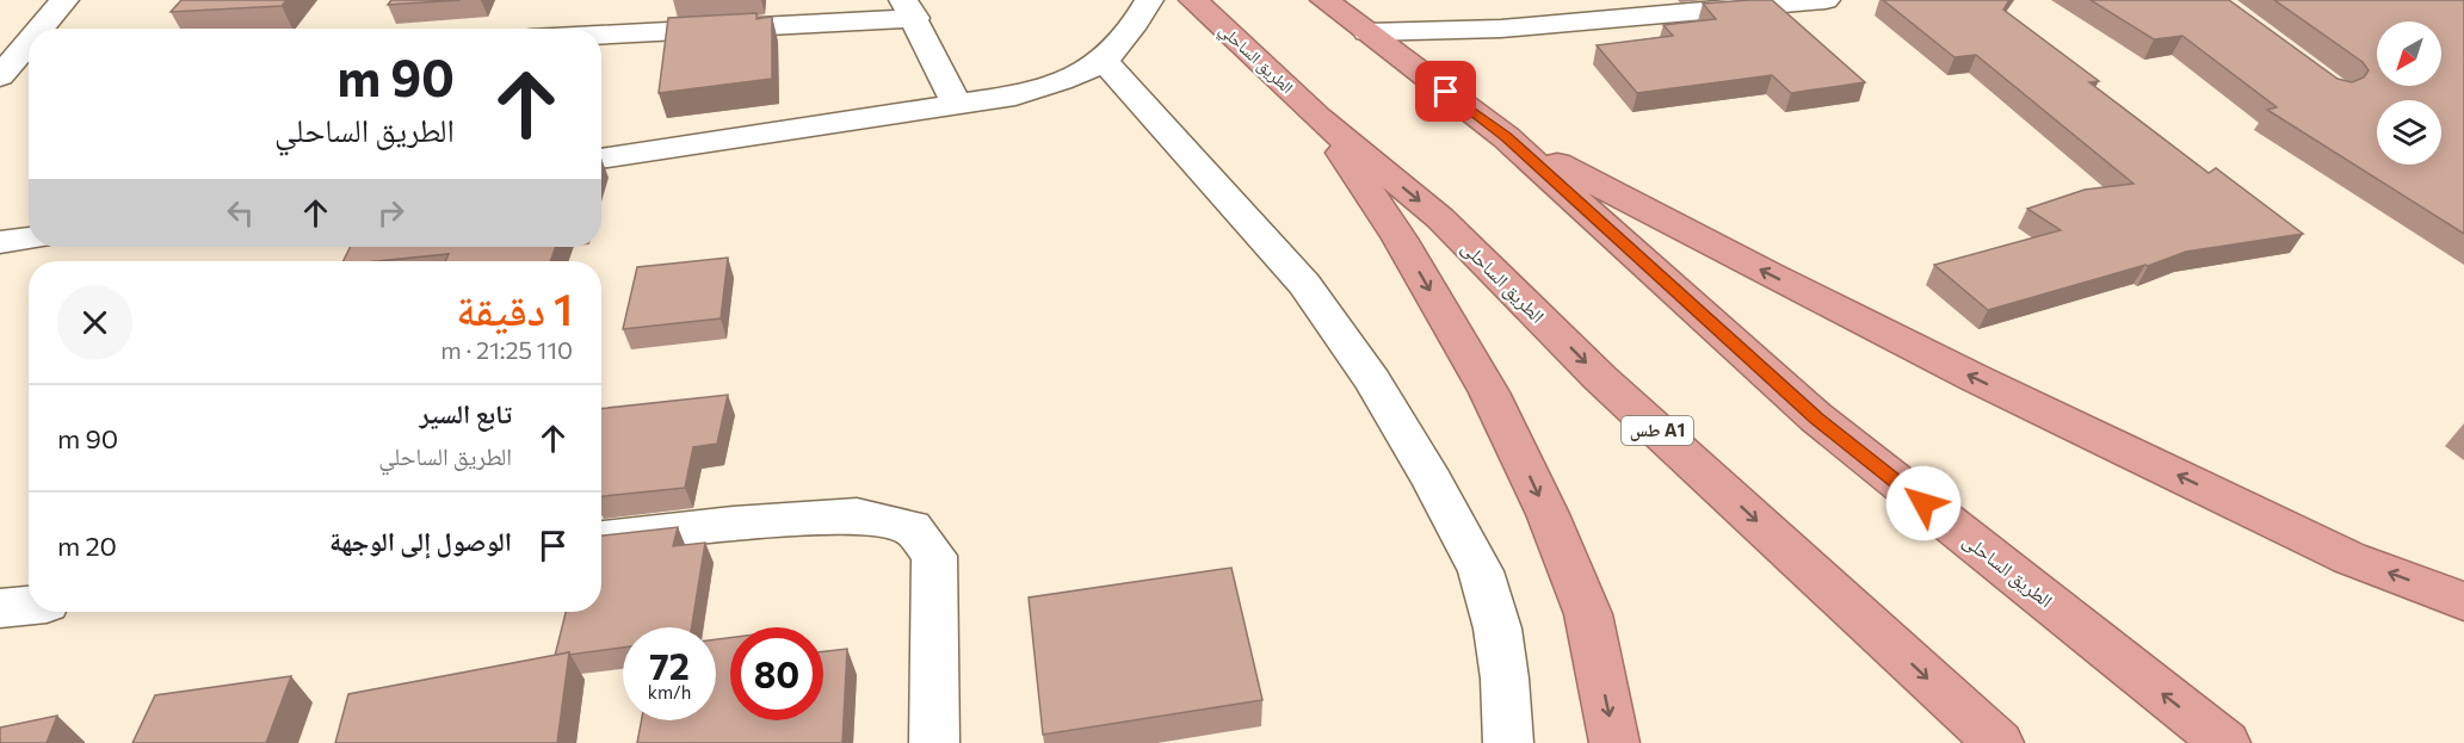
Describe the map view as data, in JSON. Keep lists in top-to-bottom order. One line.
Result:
{"streets":{"highway":["الطريق الساحلي","الطريق الساحلى","طس A1"]},"crossings":[["الطريق الساحلي","الطريق الساحلى"]],"north":"bottom left","page":{"turn":["90 m","الطريق الساحلي"],"heading":["1 دقيقة","110 m · 21:25"],"list":[{"name":"تابع السير","note":"الطريق الساحلي","value":"90 m"},{"name":"الوصول إلى الوجهة","value":"20 m"}],"speed":"72 km/h","limit":"80"}}
